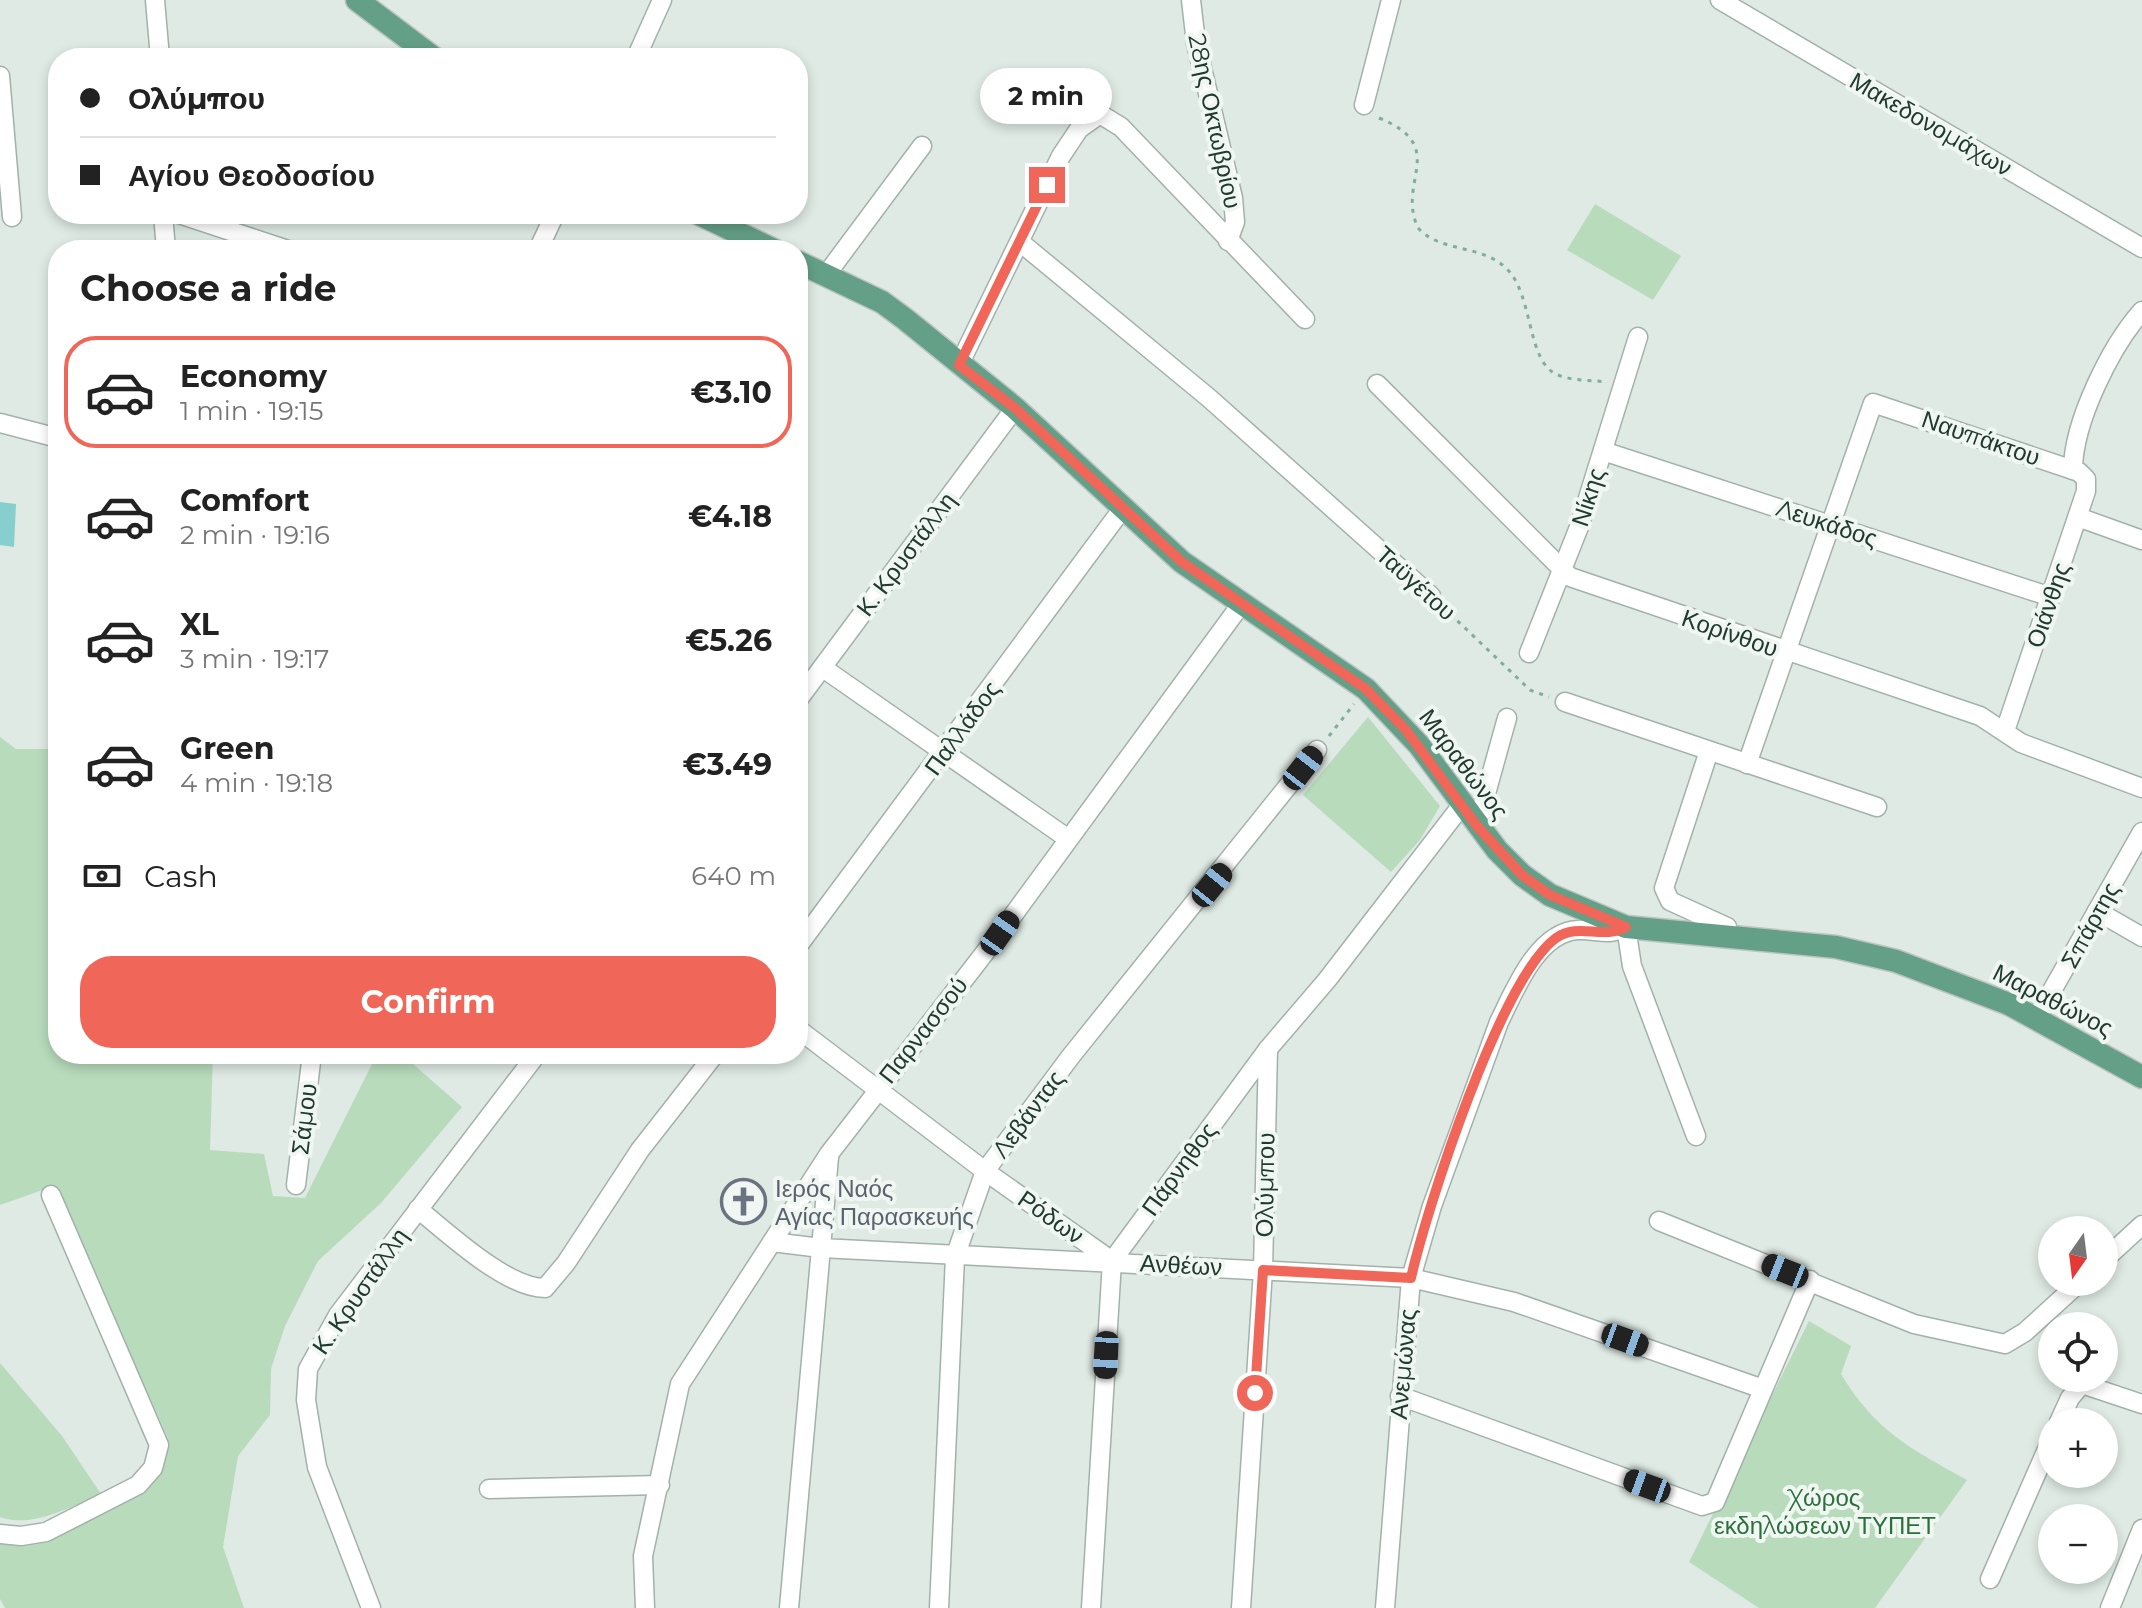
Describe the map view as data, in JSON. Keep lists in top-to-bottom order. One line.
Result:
{"streets":{"main road":["Μαραθώνος"],"street":["28ης Οκτωβρίου","Μακεδονομάχων","Ναυπάκτου","Νίκης","Λευκάδος","Κ. Κρυστάλλη","Ταϋγέτου","Οιάνθης","Κορίνθου","Παλλάδος","Σπάρτης","Παρνασσού","Λεβάντας","Σάμου","Πάρνηθος","Ολύμπου","Ρόδων","Ανθέων","Ανεμώνας"]},"crossings":[["Ναυπάκτου","Λευκάδος"],["Ναυπάκτου","Οιάνθης"],["Νίκης","Λευκάδος"],["Νίκης","Κορίνθου"],["Λευκάδος","Οιάνθης"],["Κ. Κρυστάλλη","Μαραθώνος"],["Οιάνθης","Κορίνθου"],["Παλλάδος","Μαραθώνος"],["Μαραθώνος","Σπάρτης"],["Μαραθώνος","Παρνασσού"],["Μαραθώνος","Πάρνηθος"],["Μαραθώνος","Ανεμώνας"],["Παρνασσού","Ρόδων"],["Παρνασσού","Ανθέων"],["Λεβάντας","Ρόδων"],["Λεβάντας","Ανθέων"],["Πάρνηθος","Ολύμπου"],["Πάρνηθος","Ρόδων"],["Πάρνηθος","Ανθέων"],["Ολύμπου","Ανθέων"],["Ρόδων","Ανθέων"],["Ανθέων","Ανεμώνας"]],"parks":["Χώρος εκδηλώσεων ΤΥΠΕΤ"],"places":{"church":["Ιερός Ναός Αγίας Παρασκευής"]},"north":"bottom","page":{"banner":["Ολύμπου","Αγίου Θεοδοσίου"],"bubble":"2 min","heading":"Choose a ride","list":[{"name":"Economy","note":"1 min · 19:15","value":"€3.10"},{"name":"Comfort","note":"2 min · 19:16","value":"€4.18"},{"name":"XL","note":"3 min · 19:17","value":"€5.26"},{"name":"Green","note":"4 min · 19:18","value":"€3.49"}],"pay":["Cash","640 m"],"buttons":"Confirm","map_buttons":["+","−"]}}
